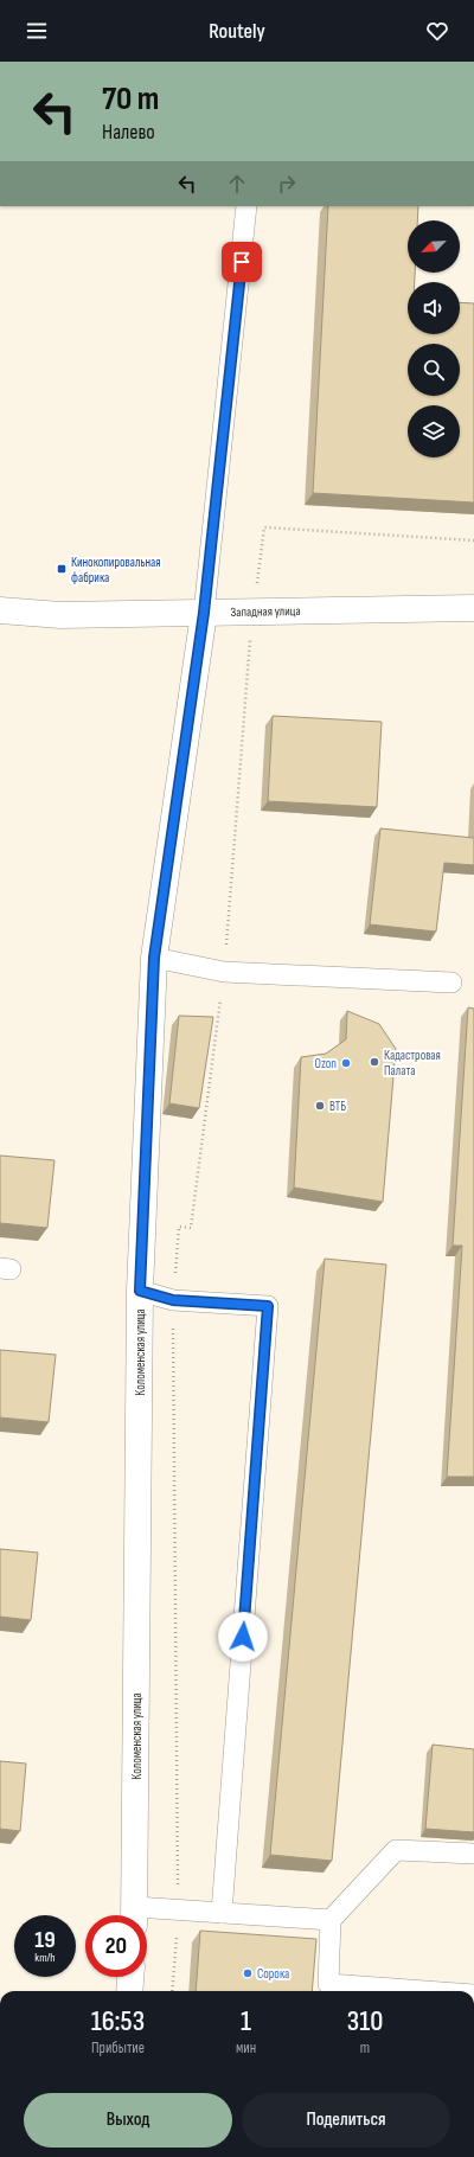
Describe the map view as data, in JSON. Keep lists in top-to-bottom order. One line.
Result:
{"streets":{"street":["Западная улица","Коломенская улица"]},"crossings":[["Западная улица","Коломенская улица"]],"places":{"transit":["Кинокопировальная фабрика"],"other":["Кадастровая Палата","Ozon","ВТБ","Сорока"]},"north":"bottom left","page":{"header":"Routely","turn":["70 m","Налево"],"speed":"19 km/h","limit":"20","eta":["16:53","Прибытие","1","мин","310","m"],"buttons":["Выход","Поделиться"]}}
